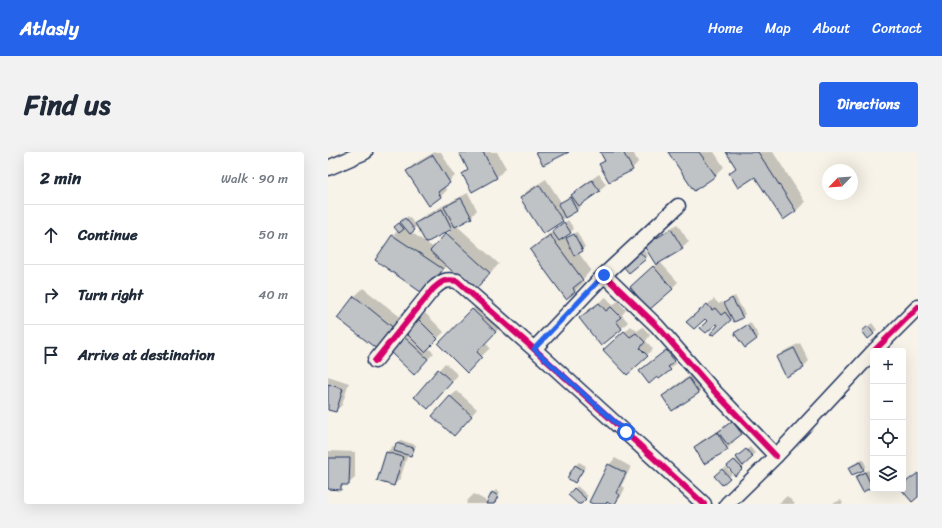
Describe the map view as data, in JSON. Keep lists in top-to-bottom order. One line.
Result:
{"north":"bottom left","page":{"header":"Atlasly","nav":["Home","Map","About","Contact"],"title":"Find us","buttons":"Directions","heading":["2 min","Walk · 90 m"],"list":[["Continue","50 m"],["Turn right","40 m"],"Arrive at destination"],"map_buttons":["+","−"]}}
